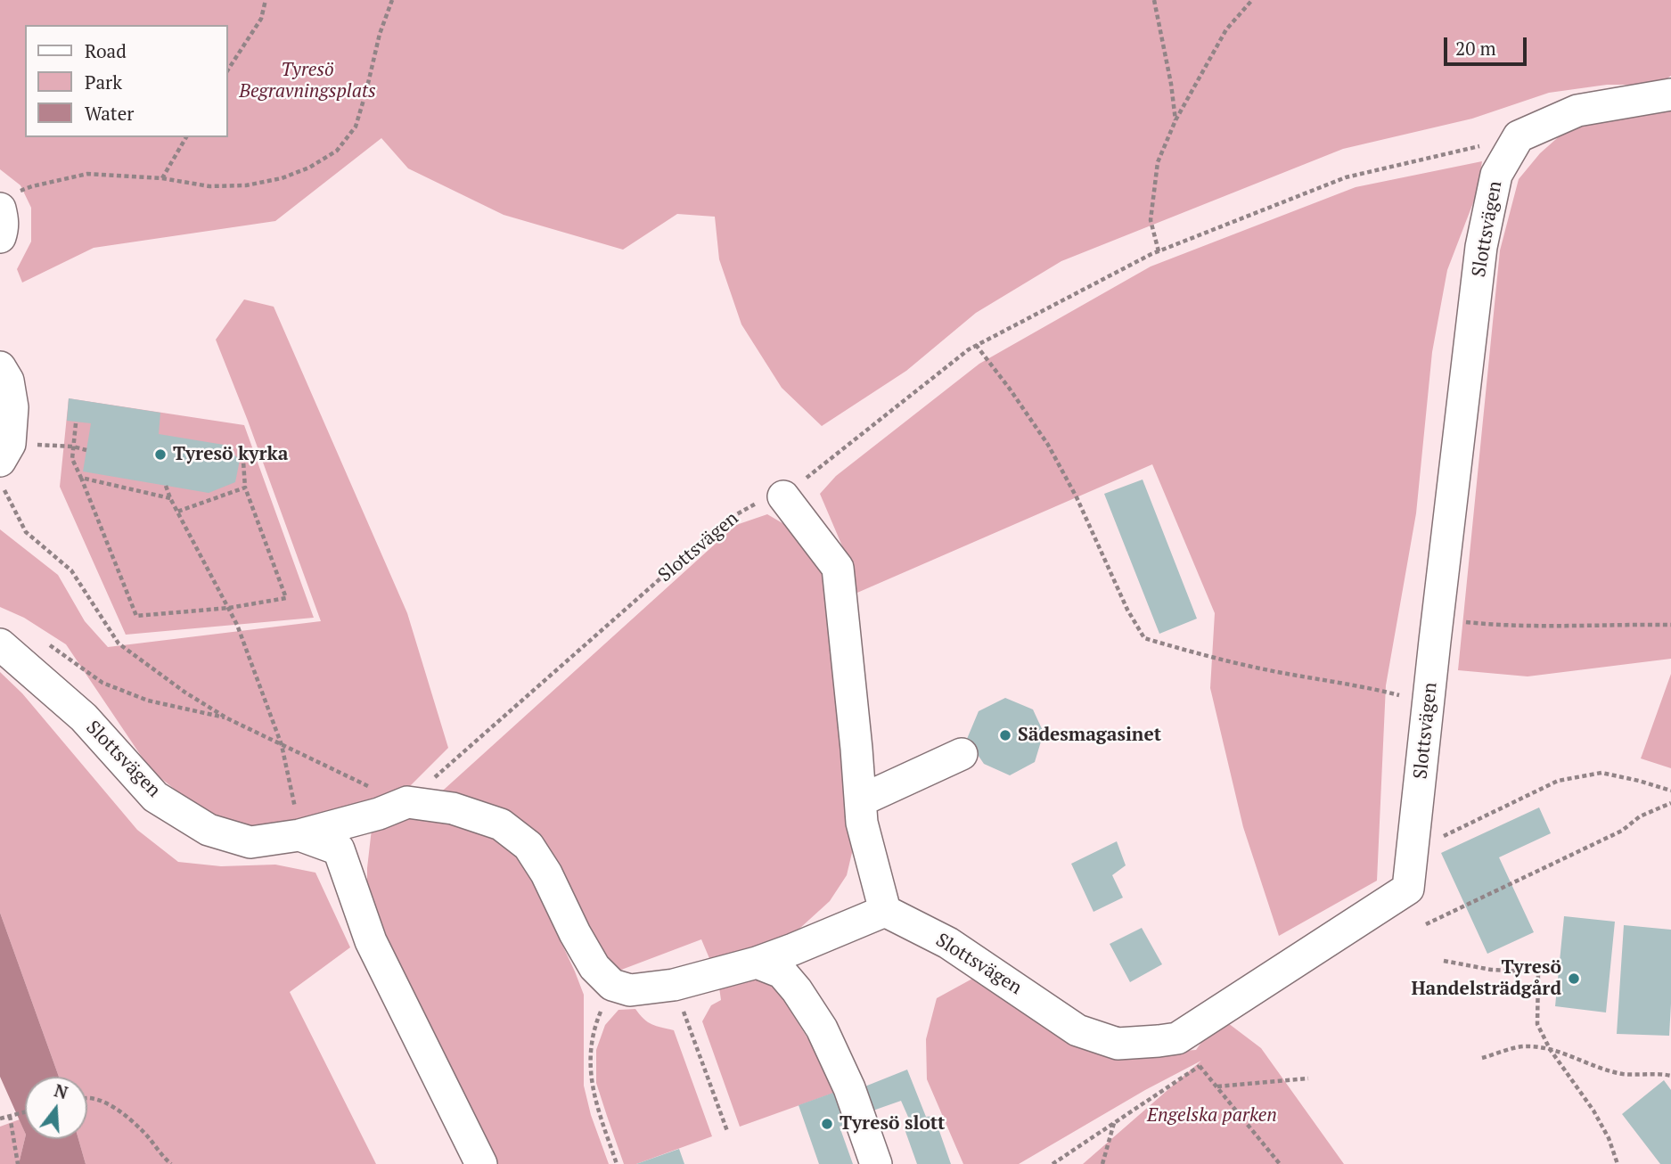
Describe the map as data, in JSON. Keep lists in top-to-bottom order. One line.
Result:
{"streets":{"street":["Slottsvägen"]},"parks":["Tyresö Begravningsplats","Engelska parken"],"places":["Tyresö kyrka","Sädesmagasinet","Tyresö Handelsträdgård","Tyresö slott"],"legend":["Road","Park","Water"],"scale_bar":"20 m","north":"top"}
